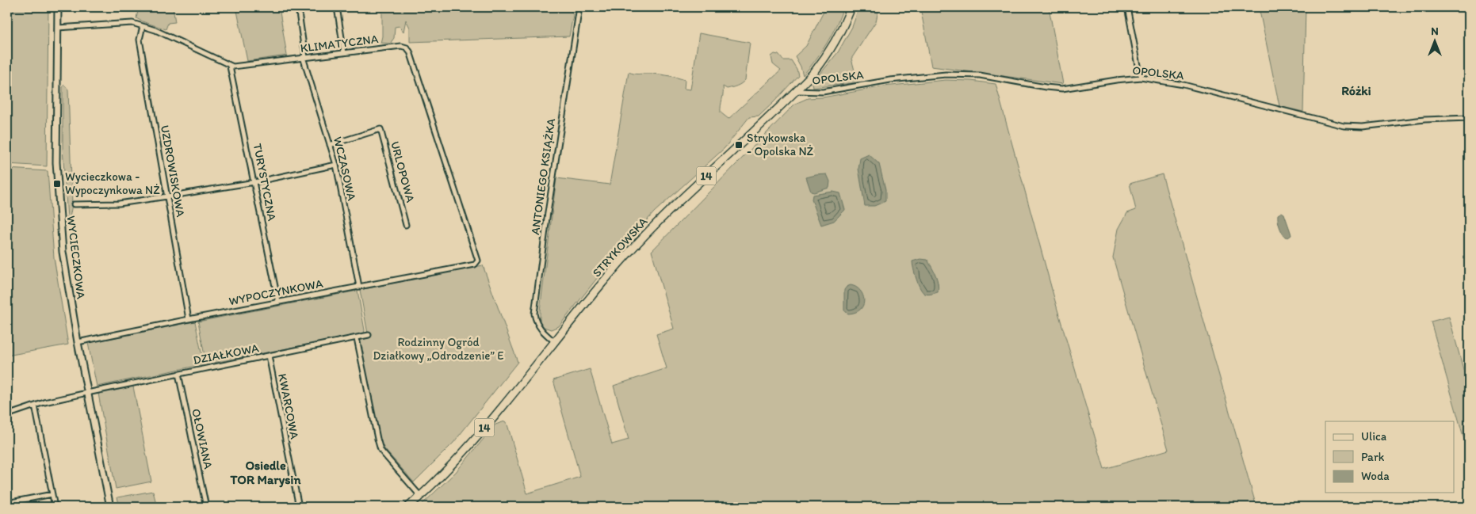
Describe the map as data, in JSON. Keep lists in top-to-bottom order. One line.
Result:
{"streets":{"main road":["14","STRYKOWSKA"],"street":["KLIMATYCZNA","OPOLSKA","WCZASOWA","UZDROWISKOWA","URLOPOWA","ANTONIEGO KSIĄŻKA","TURYSTYCZNA","WYCIECZKOWA","WYPOCZYNKOWA","DZIAŁKOWA","KWARCOWA","OŁOWIANA"]},"crossings":[["KLIMATYCZNA","WCZASOWA"],["KLIMATYCZNA","TURYSTYCZNA"],["KLIMATYCZNA","WYPOCZYNKOWA"],["OPOLSKA","STRYKOWSKA"],["WCZASOWA","URLOPOWA"],["WCZASOWA","WYPOCZYNKOWA"],["UZDROWISKOWA","WYPOCZYNKOWA"],["ANTONIEGO KSIĄŻKA","STRYKOWSKA"],["TURYSTYCZNA","WYPOCZYNKOWA"],["WYCIECZKOWA","WYPOCZYNKOWA"],["WYCIECZKOWA","DZIAŁKOWA"],["DZIAŁKOWA","KWARCOWA"],["DZIAŁKOWA","OŁOWIANA"]],"districts":["Różki","Osiedle TOR Marysin"],"parks":["Rodzinny Ogród Działkowy „Odrodzenie” E"],"places":{"transit":["Strykowska - Opolska NŻ","Wycieczkowa - Wypoczynkowa NŻ"]},"legend":["Ulica","Park","Woda"],"north":"top"}
